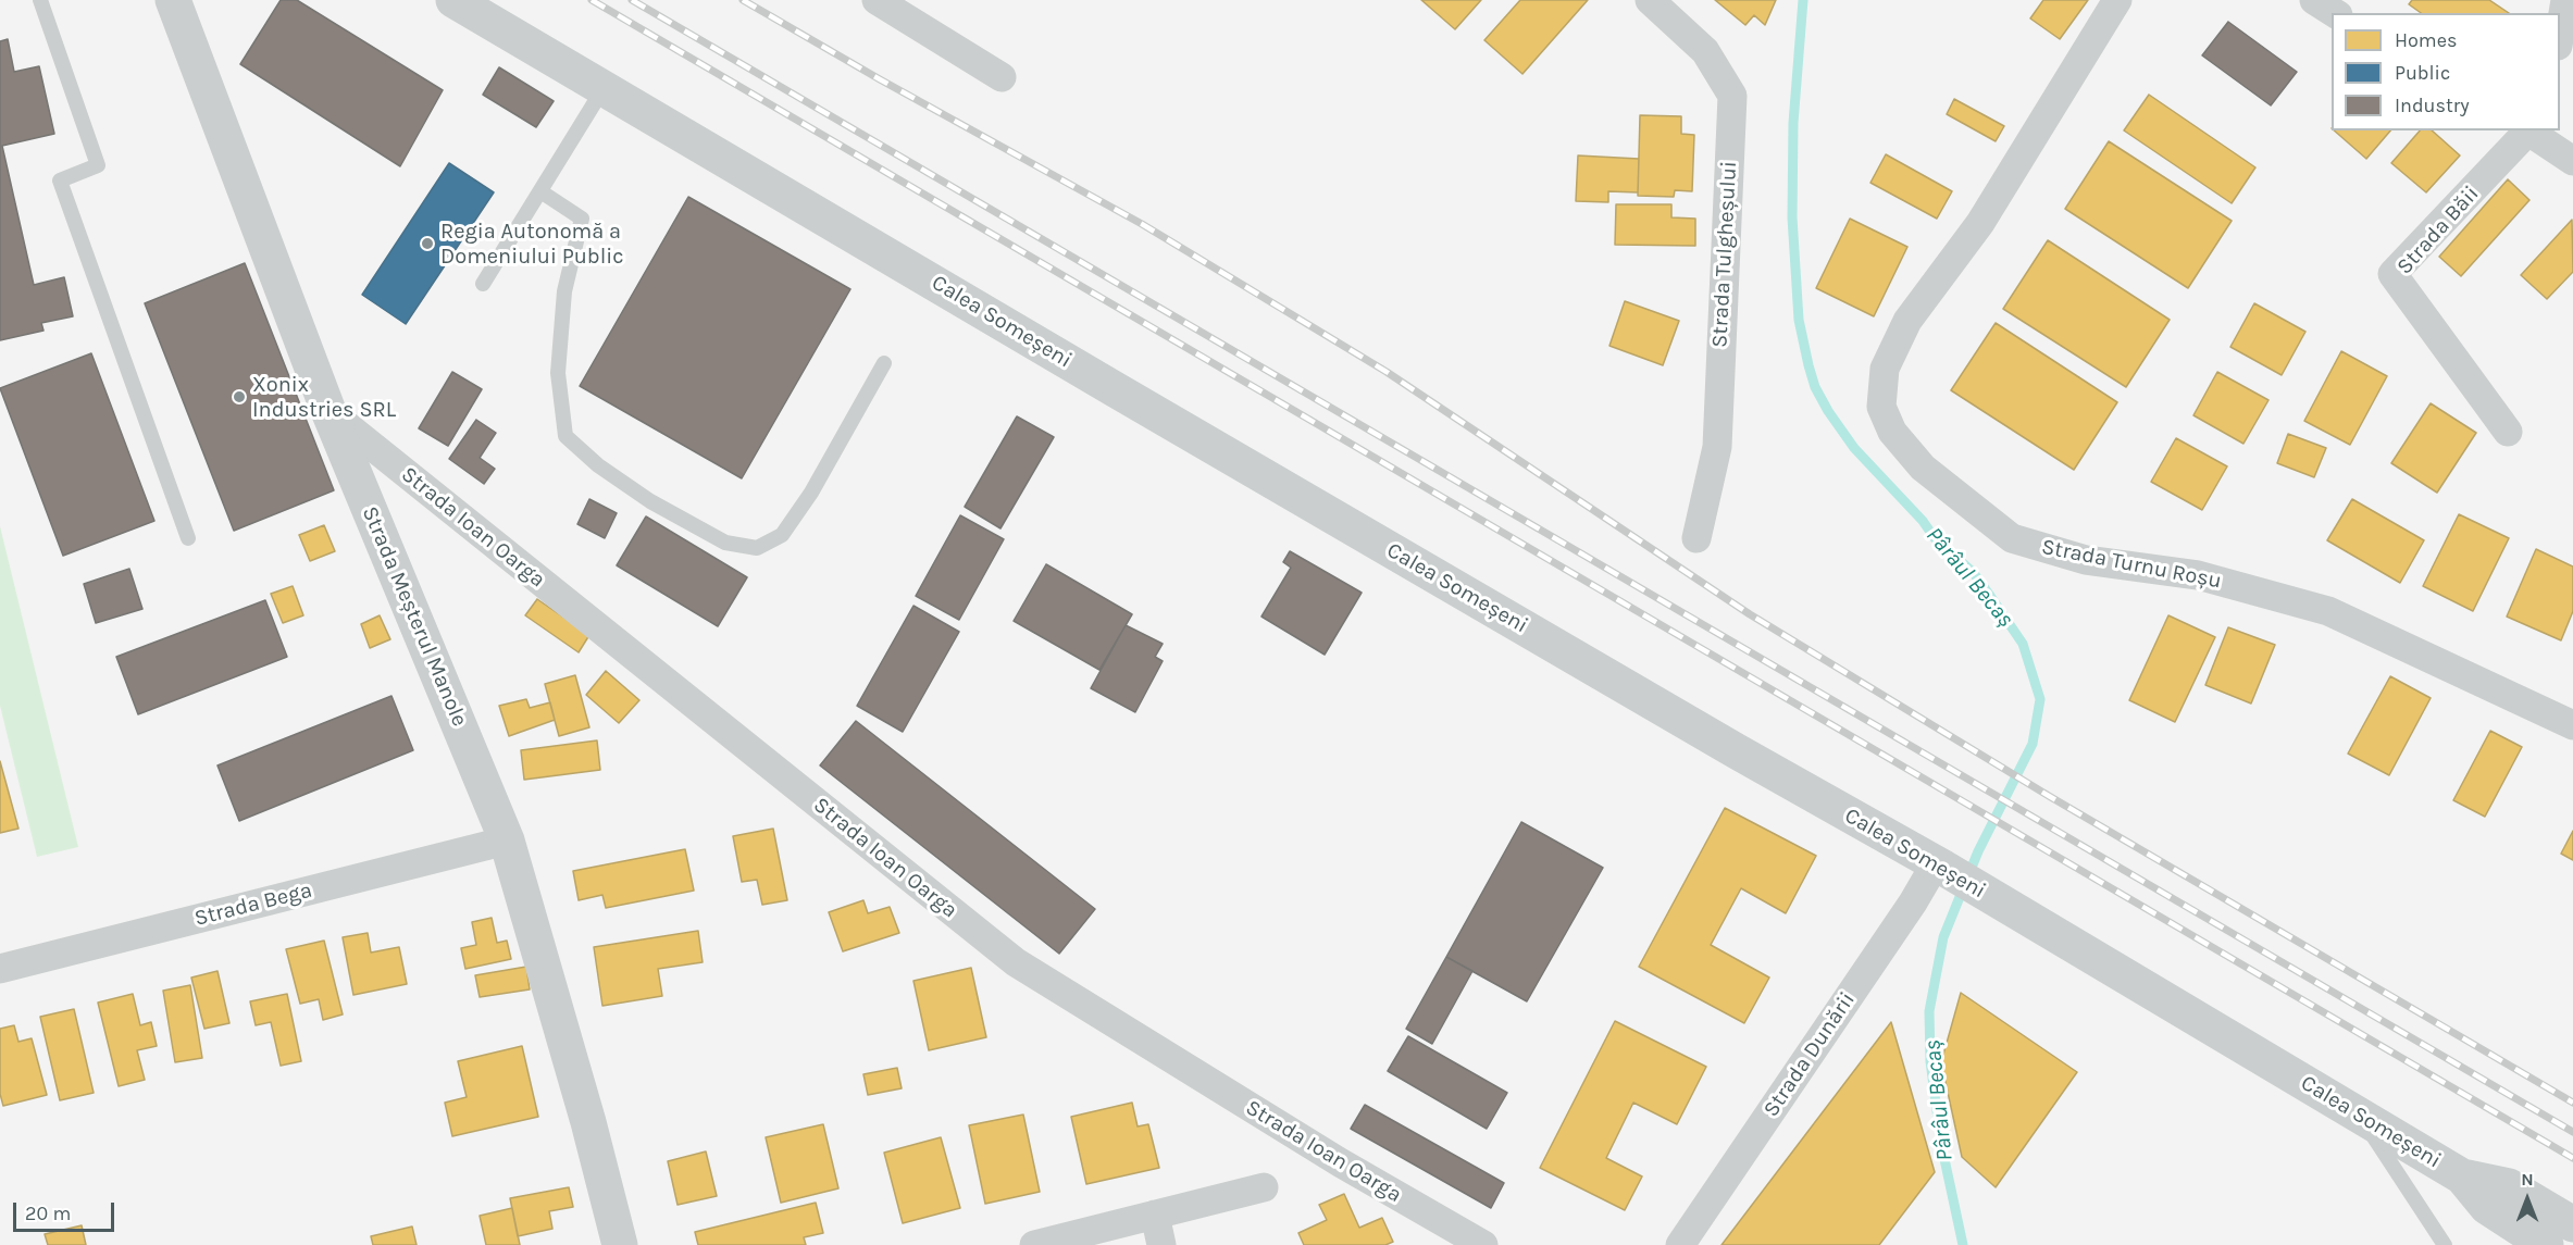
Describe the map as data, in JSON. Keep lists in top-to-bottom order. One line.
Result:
{"streets":{"main road":["Calea Someșeni","Strada Meșterul Manole"],"street":["Strada Băii","Strada Tulgheșului","Strada Ioan Oarga","Strada Turnu Roșu","Strada Bega","Strada Dunării"]},"crossings":[["Calea Someșeni","Strada Dunării"],["Strada Ioan Oarga","Strada Meșterul Manole"],["Strada Meșterul Manole","Strada Bega"]],"water":["Pârâul Becaș"],"places":["Regia Autonomă a Domeniului Public","Xonix Industries SRL"],"legend":["Homes","Public","Industry"],"scale_bar":"20 m","north":"top"}
